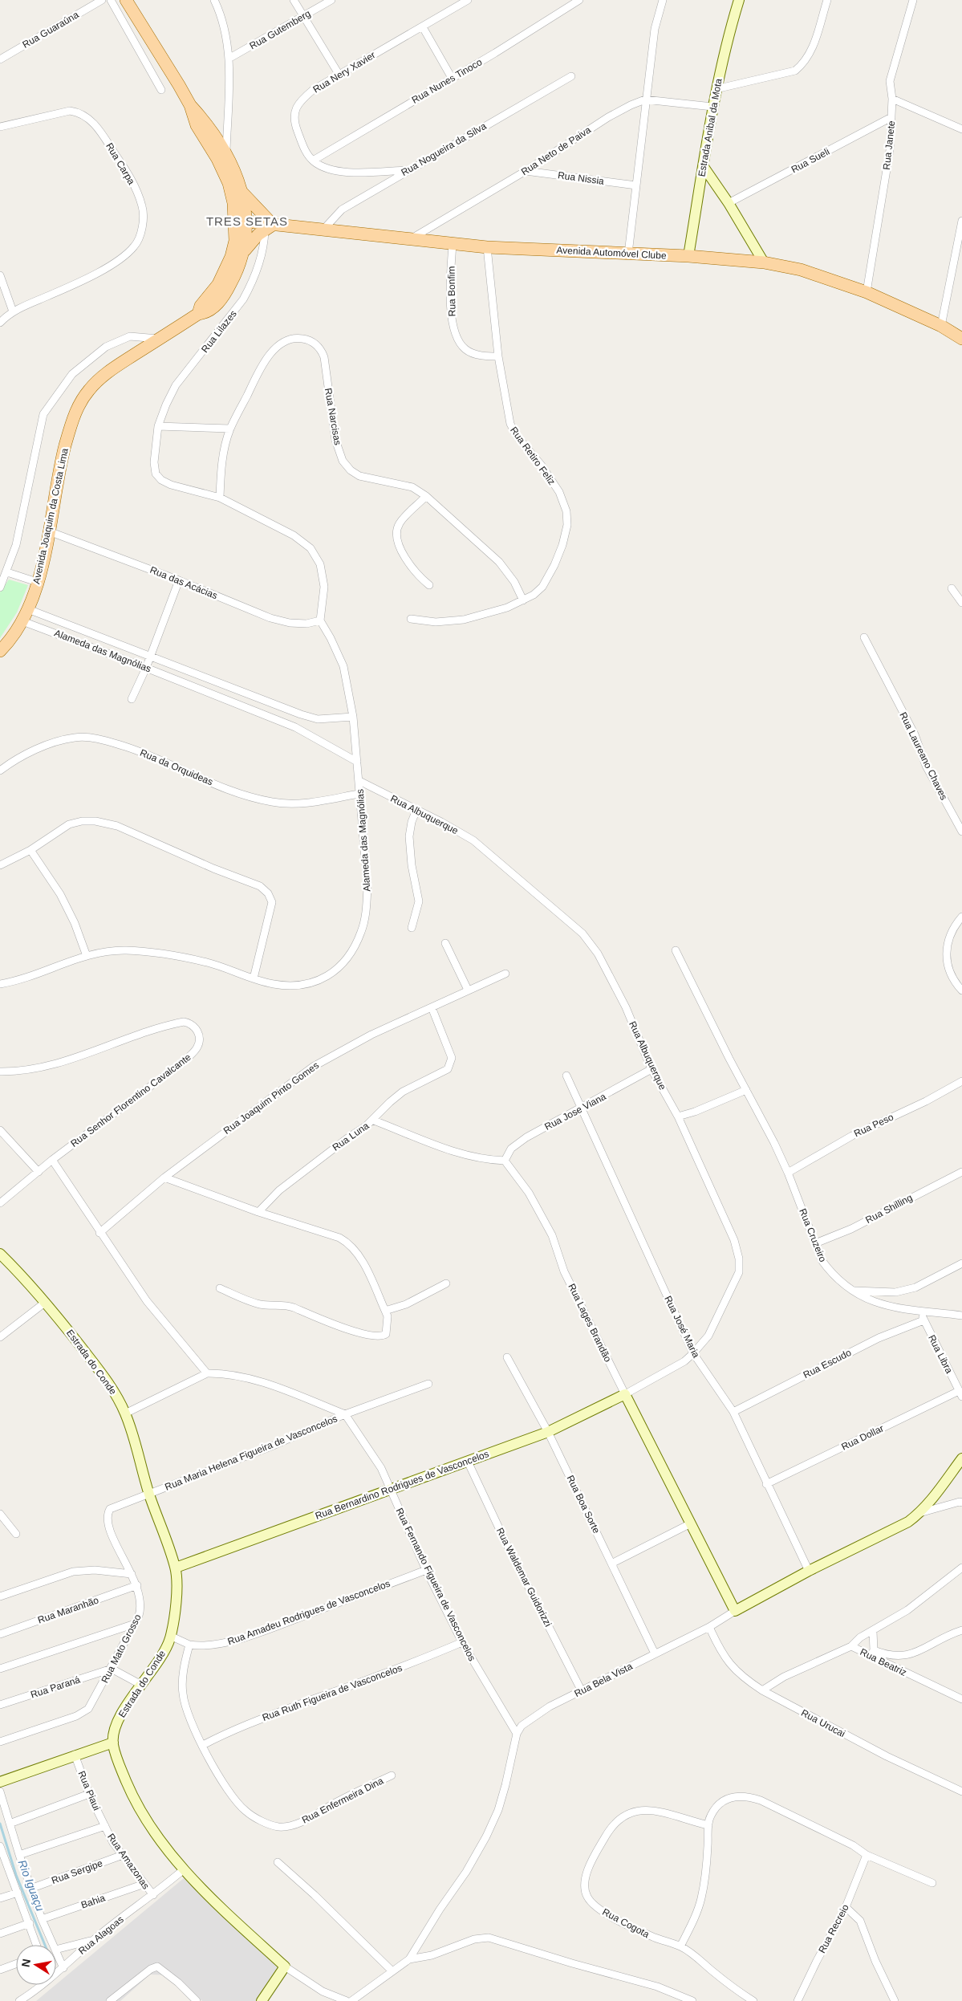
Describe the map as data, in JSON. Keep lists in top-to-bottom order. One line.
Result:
{"streets":{"main road":["Avenida Automóvel Clube","Avenida Joaquim da Costa Lima"],"street":["Rua Guaraúna","Rua Gutemberg","Rua Nery Xavier","Rua Nunes Tinoco","Estrada Anibal da Mota","Rua Janete","Rua Nogueira da Silva","Rua Neto de Paiva","Rua Sueli","Rua Carpa","Rua Nissia","Rua Bonfim","Rua Lilazes","Rua Narcisas","Rua Retiro Feliz","Rua das Acácias","Alameda das Magnólias","Rua Laureano Chaves","Rua da Orquideas","Rua Albuquerque","Rua Joaquim Pinto Gomes","Rua Senhor Florentino Cavalcante","Rua Jose Viana","Rua Peso","Rua Luna","Rua Shilling","Rua Cruzeiro","Rua Lages Brandão","Rua José Maria","Rua Libra","Estrada do Conde","Rua Escudo","Rua Dollar","Rua Maria Helena Figueira de Vasconcelos","Rua Bernardino Rodrigues de Vasconcelos","Rua Boa Sorte","Rua Waldemar Guidorizzi","Rua Fernando Figueira de Vasconcelos","Rua Maranhão","Rua Amadeu Rodrigues de Vasconcelos","Rua Mato Grosso","Rua Beatriz","Rua Bela Vista","Rua Paraná","Rua Ruth Figueira de Vasconcelos","Rua Urucai","Rua Piaui","Rua Enfermeira Dina","Rua Amazonas","Rua Sergipe","Bahia","Rua Cogota","Rua Recreio","Rua Alagoas"]},"crossings":[["Rua Nery Xavier","Rua Nunes Tinoco"],["Estrada Anibal da Mota","Avenida Automóvel Clube"],["Rua Janete","Rua Sueli"],["Rua Janete","Avenida Automóvel Clube"],["Rua Nogueira da Silva","Avenida Automóvel Clube"],["Rua Neto de Paiva","Rua Nissia"],["Rua Neto de Paiva","Avenida Automóvel Clube"],["Avenida Automóvel Clube","Rua Bonfim"],["Avenida Automóvel Clube","Rua Lilazes"],["Avenida Automóvel Clube","Rua Retiro Feliz"],["Avenida Automóvel Clube","Avenida Joaquim da Costa Lima"],["Rua Bonfim","Rua Retiro Feliz"],["Rua Lilazes","Rua Narcisas"],["Rua Narcisas","Rua Retiro Feliz"],["Avenida Joaquim da Costa Lima","Rua das Acácias"],["Avenida Joaquim da Costa Lima","Alameda das Magnólias"],["Rua das Acácias","Alameda das Magnólias"],["Alameda das Magnólias","Rua da Orquideas"],["Alameda das Magnólias","Rua Albuquerque"],["Rua Albuquerque","Rua Jose Viana"],["Rua Albuquerque","Rua Lages Brandão"],["Rua Albuquerque","Rua José Maria"],["Rua Albuquerque","Rua Bernardino Rodrigues de Vasconcelos"],["Rua Joaquim Pinto Gomes","Rua Luna"],["Rua Jose Viana","Rua Lages Brandão"],["Rua Jose Viana","Rua José Maria"],["Rua Peso","Rua Cruzeiro"],["Rua Shilling","Rua Cruzeiro"],["Rua Cruzeiro","Rua Libra"],["Rua Lages Brandão","Rua Bernardino Rodrigues de Vasconcelos"],["Rua Lages Brandão","Rua Bela Vista"],["Rua José Maria","Rua Escudo"],["Rua José Maria","Rua Dollar"],["Rua José Maria","Rua Bela Vista"],["Rua Libra","Rua Escudo"],["Rua Libra","Rua Dollar"],["Estrada do Conde","Rua Maria Helena Figueira de Vasconcelos"],["Estrada do Conde","Rua Bernardino Rodrigues de Vasconcelos"],["Estrada do Conde","Rua Alagoas"],["Rua Maria Helena Figueira de Vasconcelos","Rua Fernando Figueira de Vasconcelos"],["Rua Maria Helena Figueira de Vasconcelos","Rua Mato Grosso"],["Rua Bernardino Rodrigues de Vasconcelos","Rua Boa Sorte"],["Rua Bernardino Rodrigues de Vasconcelos","Rua Waldemar Guidorizzi"],["Rua Bernardino Rodrigues de Vasconcelos","Rua Fernando Figueira de Vasconcelos"],["Rua Boa Sorte","Rua Bela Vista"],["Rua Waldemar Guidorizzi","Rua Bela Vista"],["Rua Fernando Figueira de Vasconcelos","Rua Amadeu Rodrigues de Vasconcelos"],["Rua Fernando Figueira de Vasconcelos","Rua Bela Vista"],["Rua Fernando Figueira de Vasconcelos","Rua Ruth Figueira de Vasconcelos"],["Rua Maranhão","Rua Mato Grosso"],["Rua Amadeu Rodrigues de Vasconcelos","Rua Enfermeira Dina"],["Rua Mato Grosso","Rua Paraná"],["Rua Beatriz","Rua Urucai"],["Rua Bela Vista","Rua Urucai"],["Rua Ruth Figueira de Vasconcelos","Rua Enfermeira Dina"],["Rua Piaui","Rua Amazonas"],["Rua Amazonas","Rua Sergipe"],["Rua Amazonas","Bahia"],["Rua Amazonas","Rua Alagoas"]],"districts":["TRES SETAS"],"water":["Rio Iguaçu"],"north":"left"}
